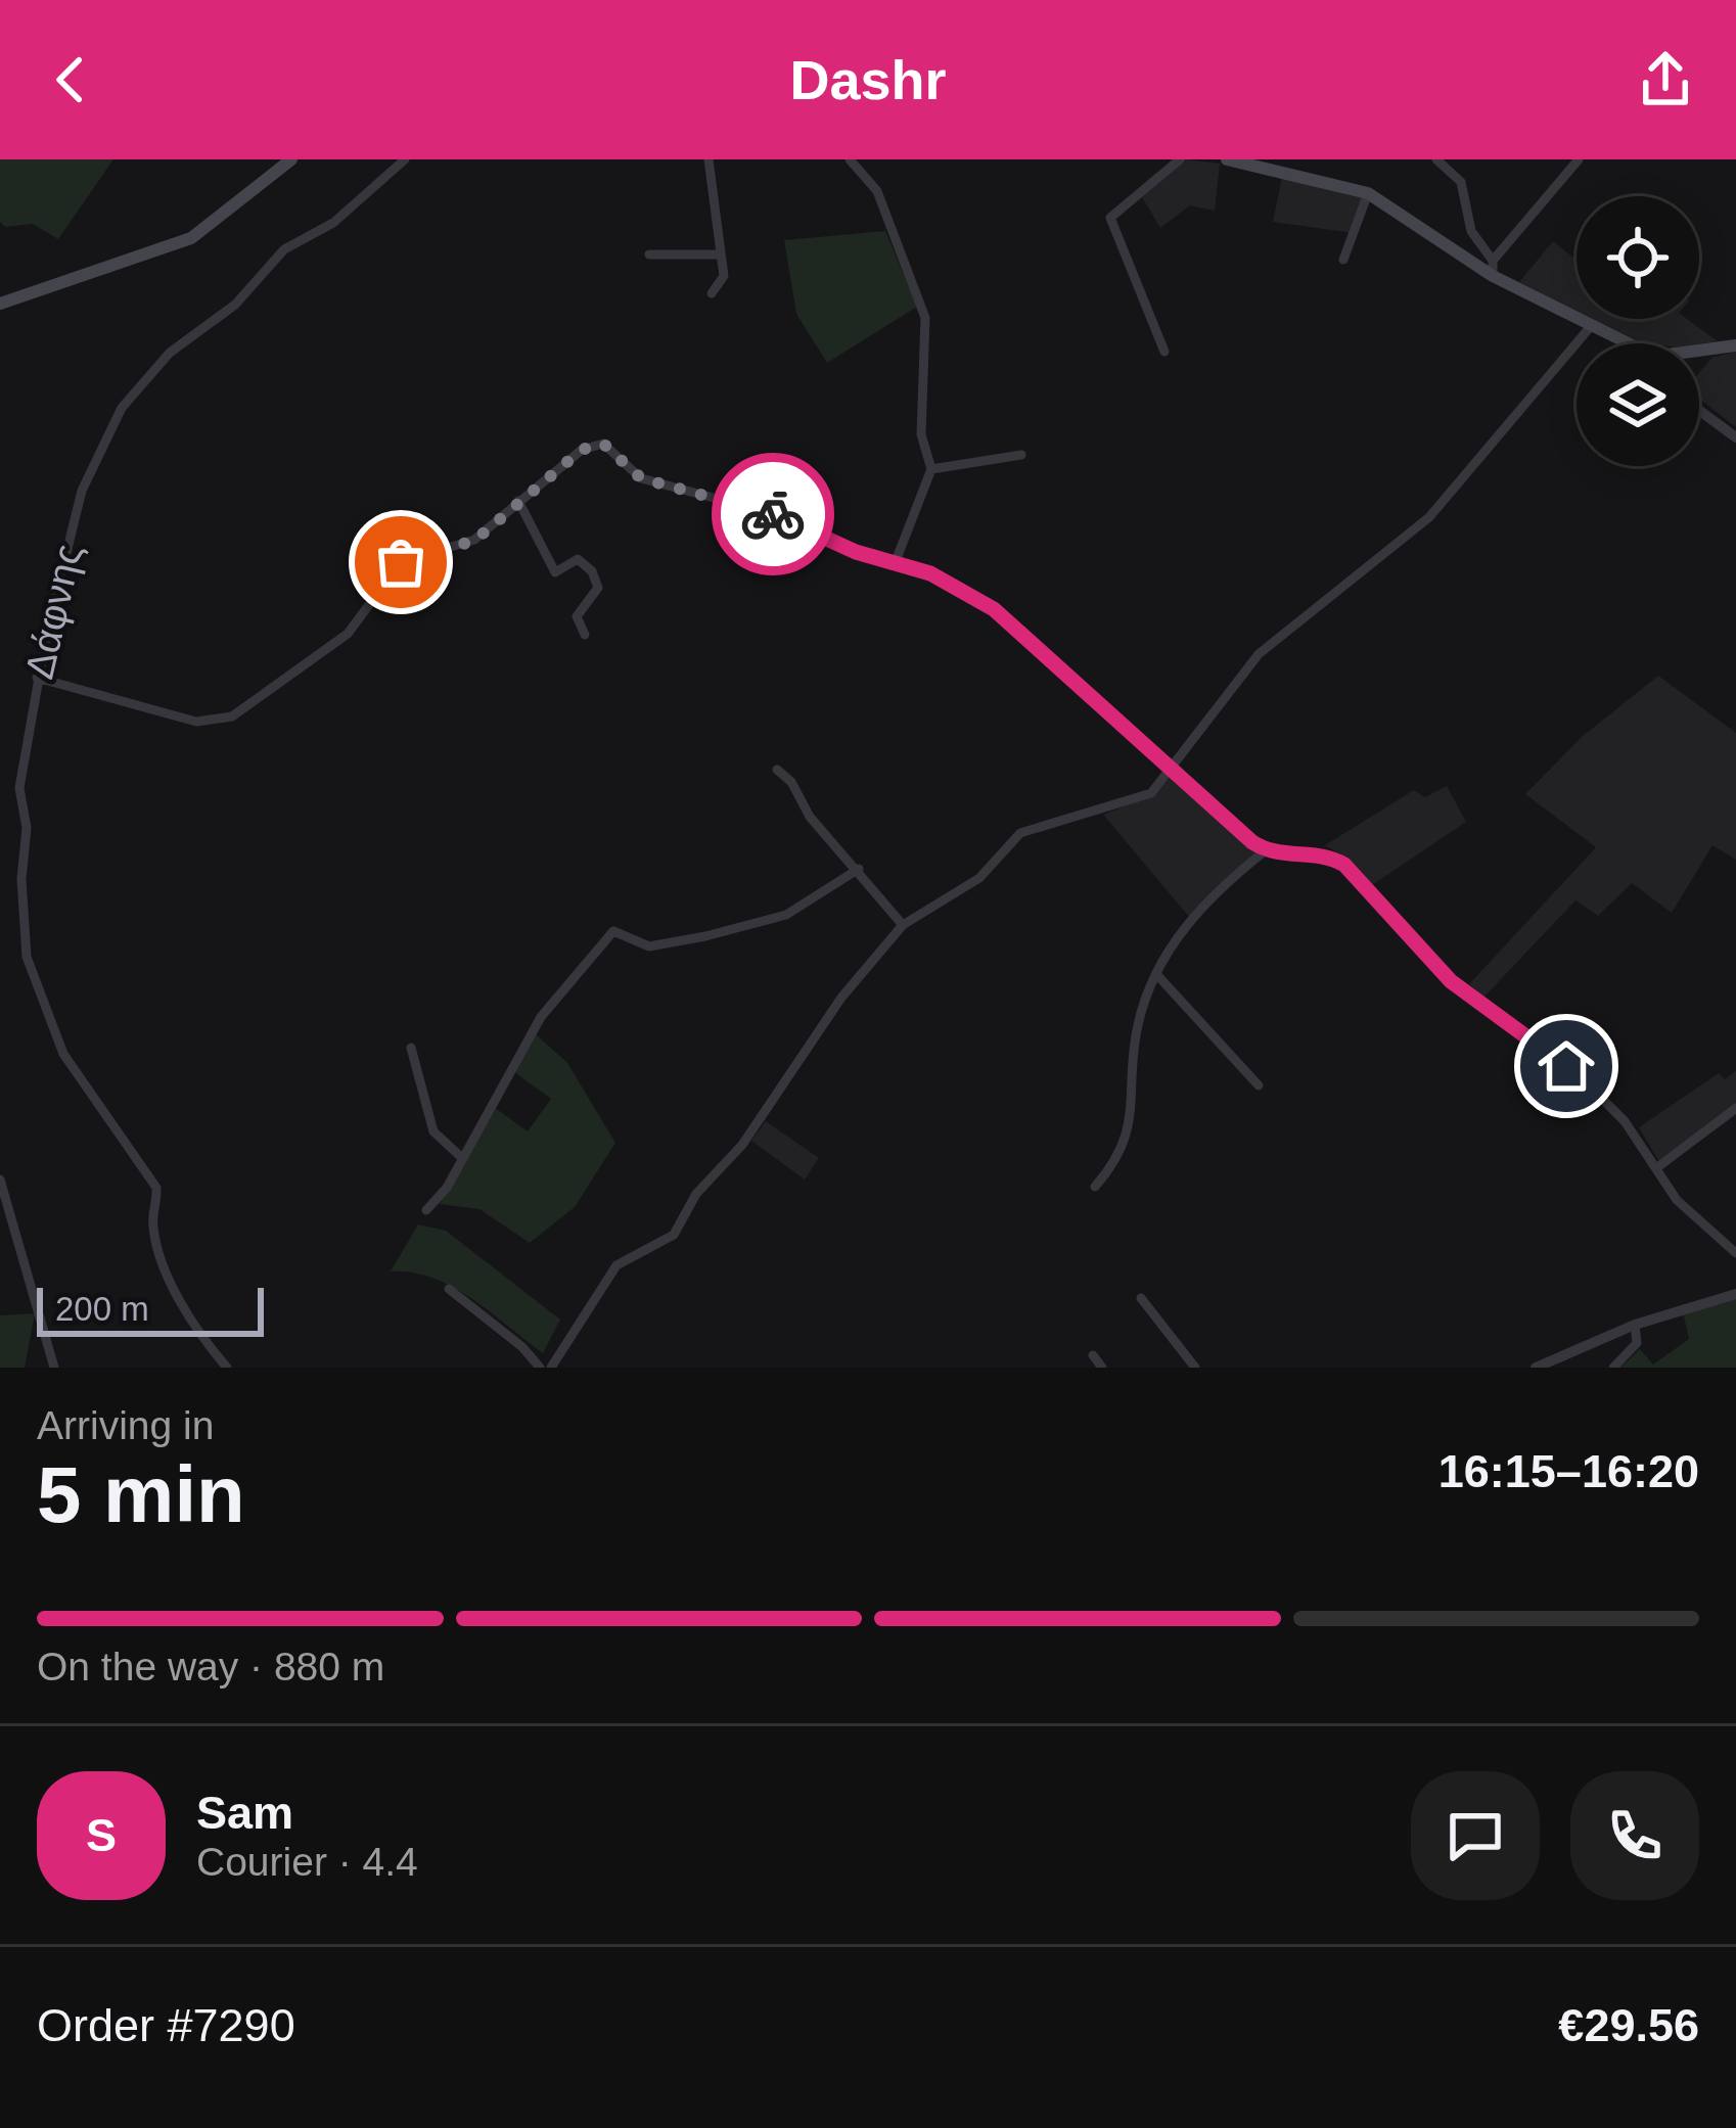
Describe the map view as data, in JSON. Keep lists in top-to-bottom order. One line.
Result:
{"streets":{"street":["Δάφνης"]},"scale_bar":"200 m","page":{"header":"Dashr","scale":"200 m","heading":["5 min","Arriving in","16:15–16:20"],"panel":["Sam","Courier · 4.4","Order #7290","€29.56"],"bar":"On the way · 880 m","round":"S"}}
